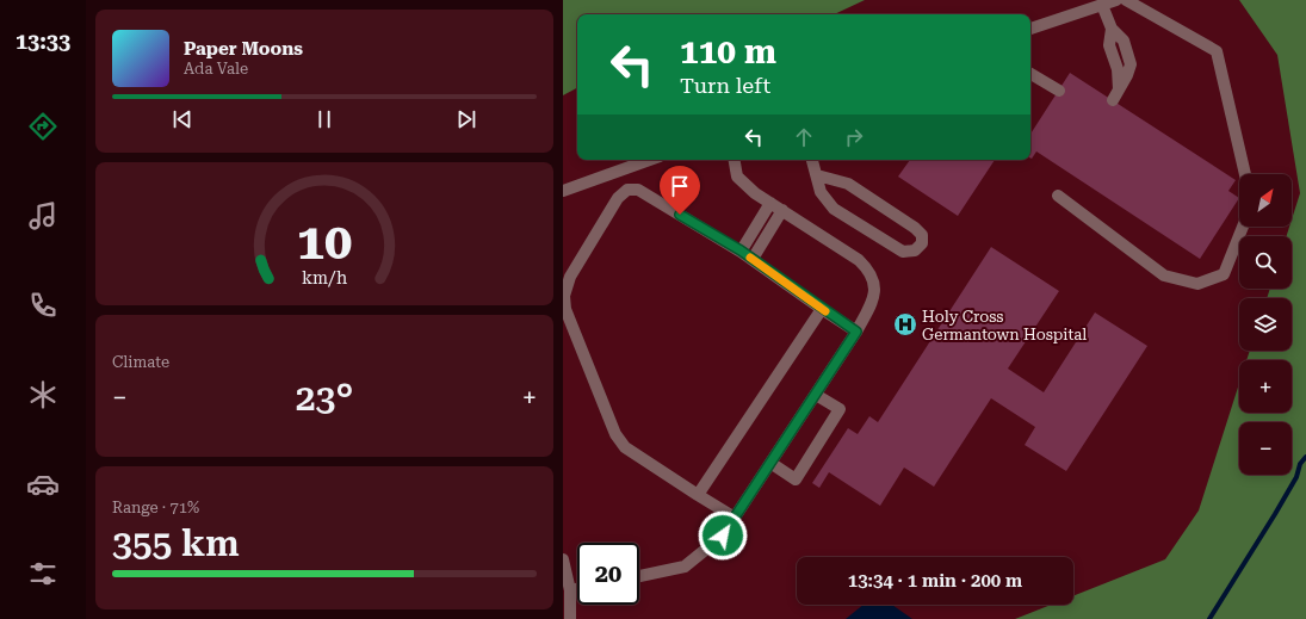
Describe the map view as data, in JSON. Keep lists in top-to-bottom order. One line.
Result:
{"places":{"hospital":["Holy Cross Germantown Hospital"]},"north":"top right","page":{"tabs":"13:33","turn":["110 m","Turn left"],"song":["Paper Moons","Ada Vale"],"map_buttons":["+","−"],"tile":["Climate",["Range · 71%","355 km"]],"heat":["−","23°","+"],"limit":"20","trip":"13:34 · 1 min · 200 m","gauge":["10","km/h"]}}
